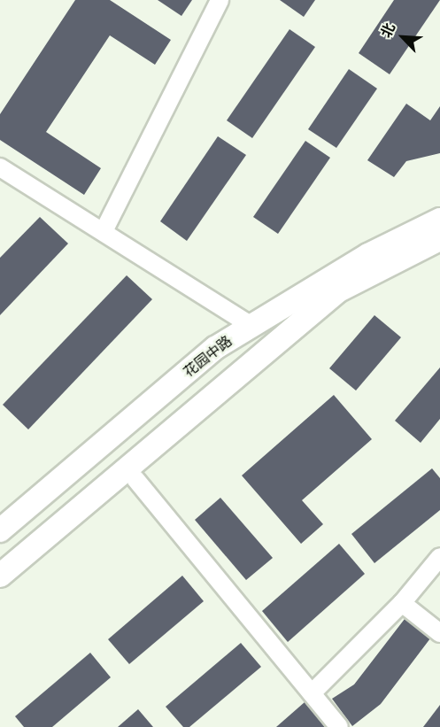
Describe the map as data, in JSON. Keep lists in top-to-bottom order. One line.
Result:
{"streets":{"main road":["花园中路"]},"north":"top left"}
